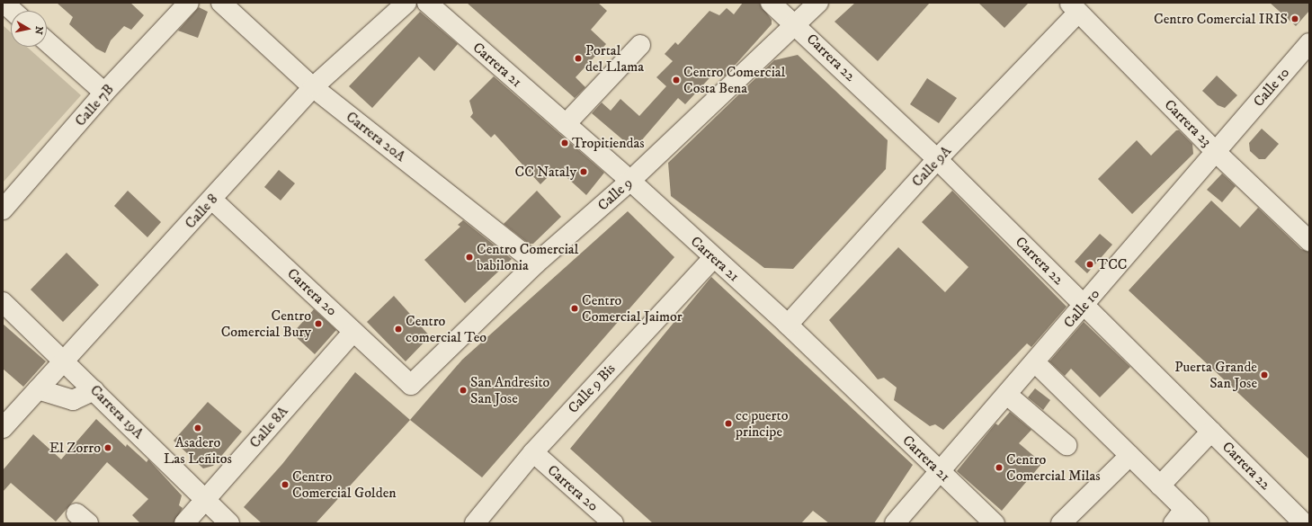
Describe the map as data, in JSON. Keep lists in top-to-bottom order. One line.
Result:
{"streets":{"street":["Carrera 22","Carrera 21","Calle 10","Calle 7B","Carrera 23","Carrera 20A","Calle 9A","Calle 9","Calle 8","Carrera 20","Calle 9 Bis","Carrera 19A","Calle 8A"]},"crossings":[["Carrera 22","Calle 10"],["Carrera 22","Calle 9A"],["Carrera 22","Calle 9"],["Carrera 21","Calle 10"],["Carrera 21","Calle 9A"],["Carrera 21","Calle 9"],["Carrera 21","Calle 9 Bis"],["Calle 10","Carrera 23"],["Carrera 23","Calle 9A"],["Carrera 20A","Calle 9"],["Carrera 20A","Calle 8"],["Calle 9","Carrera 20"],["Calle 8","Carrera 20"],["Calle 8","Carrera 19A"],["Carrera 20","Calle 9 Bis"],["Carrera 20","Calle 8A"],["Carrera 19A","Calle 8A"]],"places":["Centro Comercial IRIS","Portal del Llama","Centro Comercial Costa Bena","Tropitiendas","CC Nataly","Centro Comercial babilonia","TCC","Centro Comercial Jaimor","Centro Comercial Bury","Centro comercial Teo","Puerta Grande San Jose","San Andresito San Jose","cc puerto principe","Asadero Las Leñitos","El Zorro","Centro Comercial Milas","Centro Comercial Golden"],"north":"right"}
